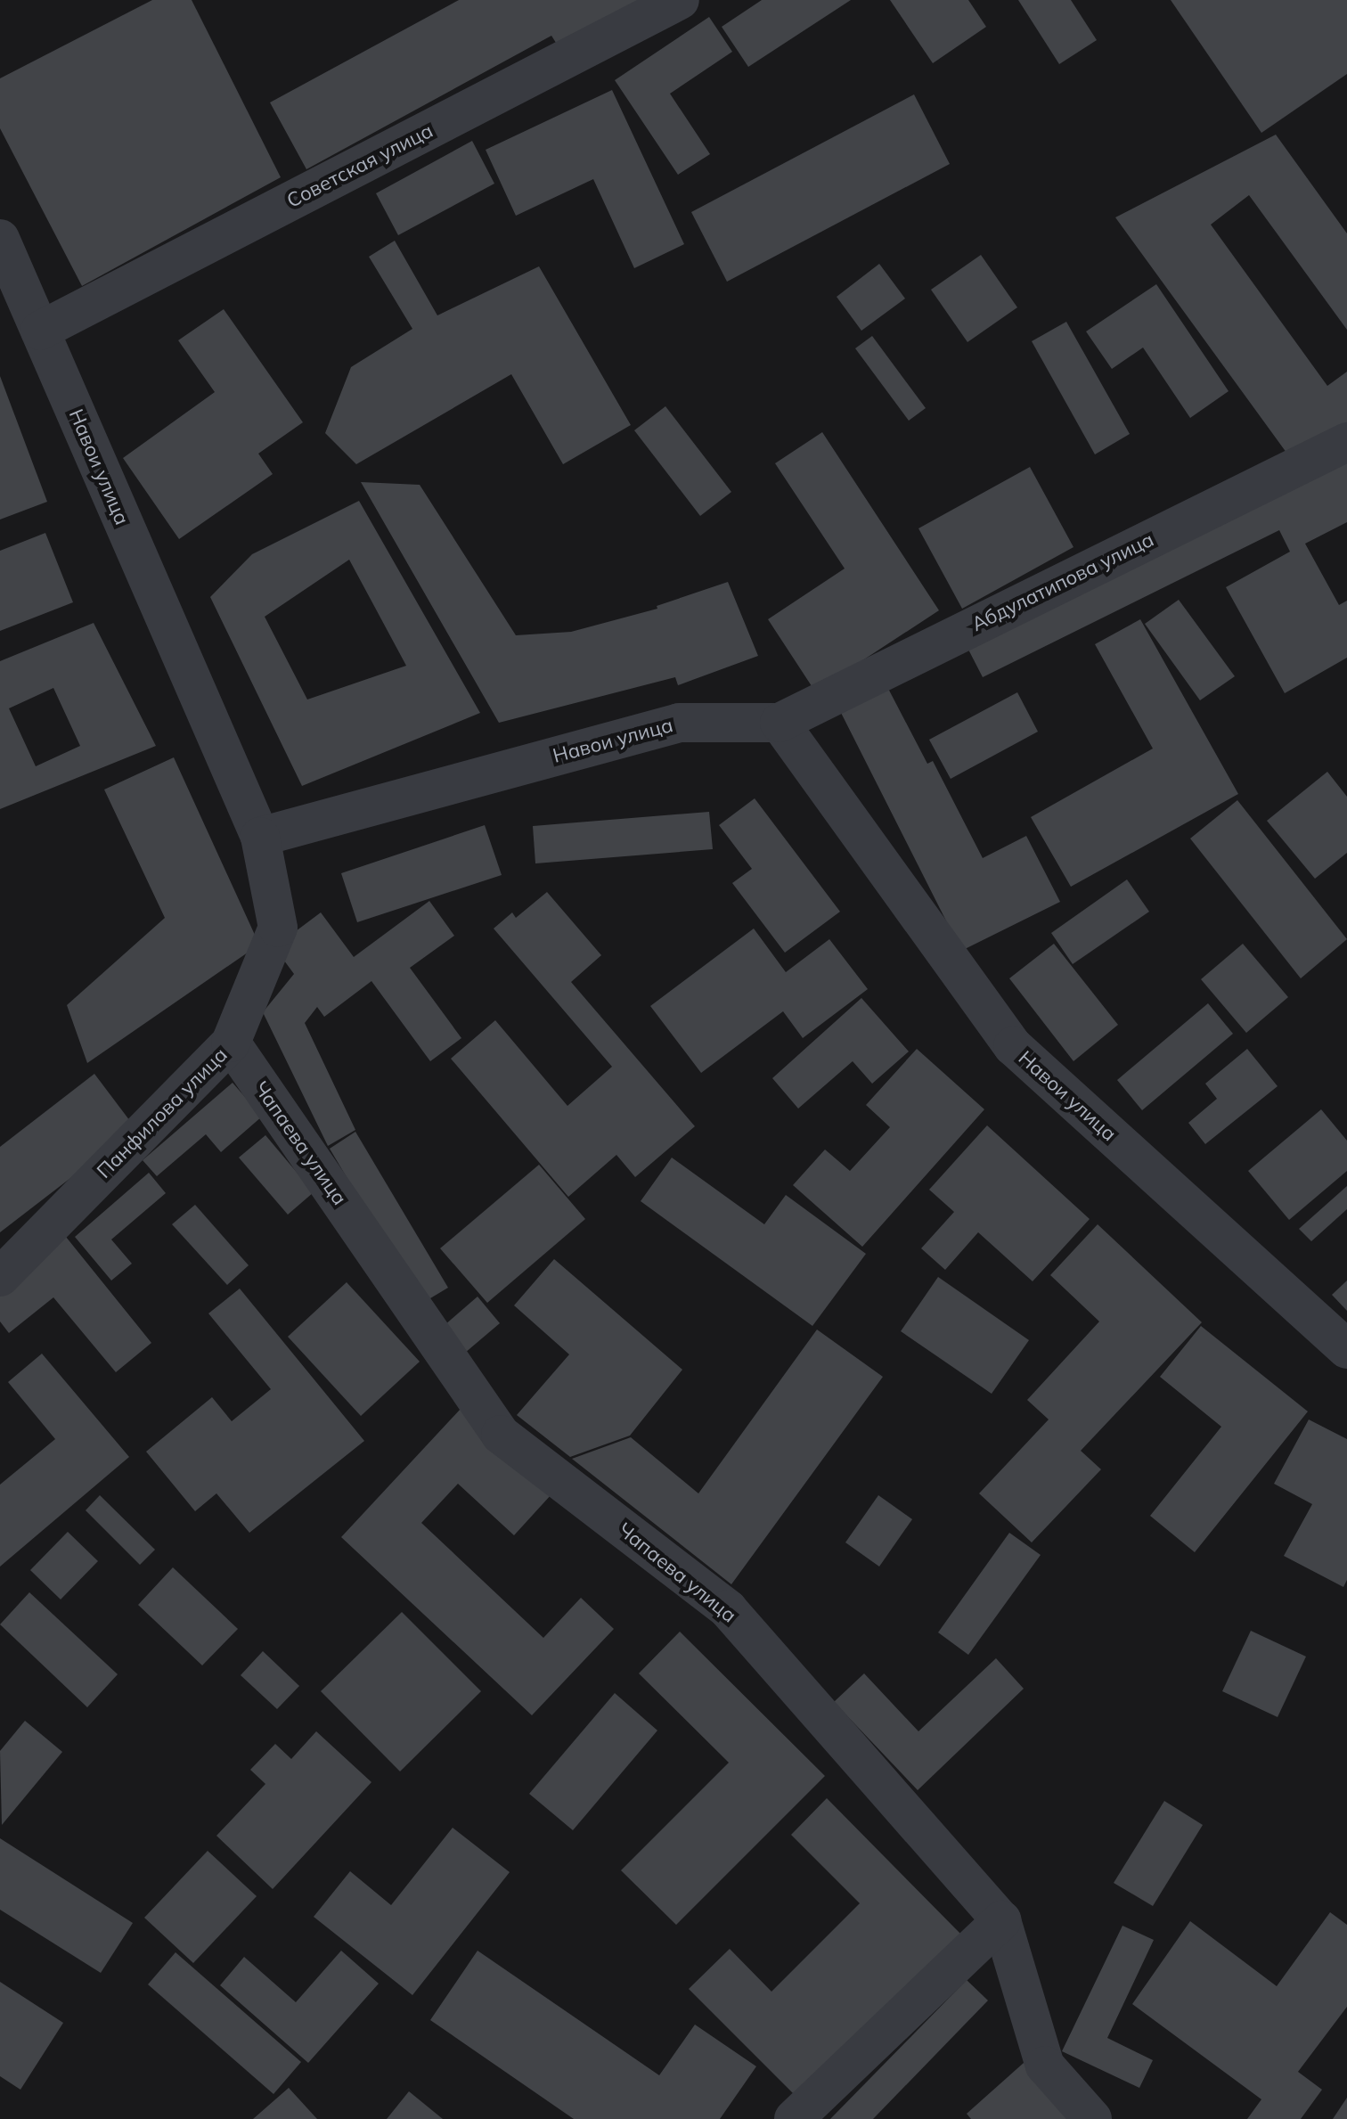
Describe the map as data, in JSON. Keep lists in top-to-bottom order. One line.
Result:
{"streets":{"street":["Советская улица","Навои улица","Абдулатипова улица","Панфилова улица","Чапаева улица"]},"crossings":[["Советская улица","Навои улица"],["Навои улица","Абдулатипова улица"],["Навои улица","Панфилова улица"],["Панфилова улица","Чапаева улица"]]}
